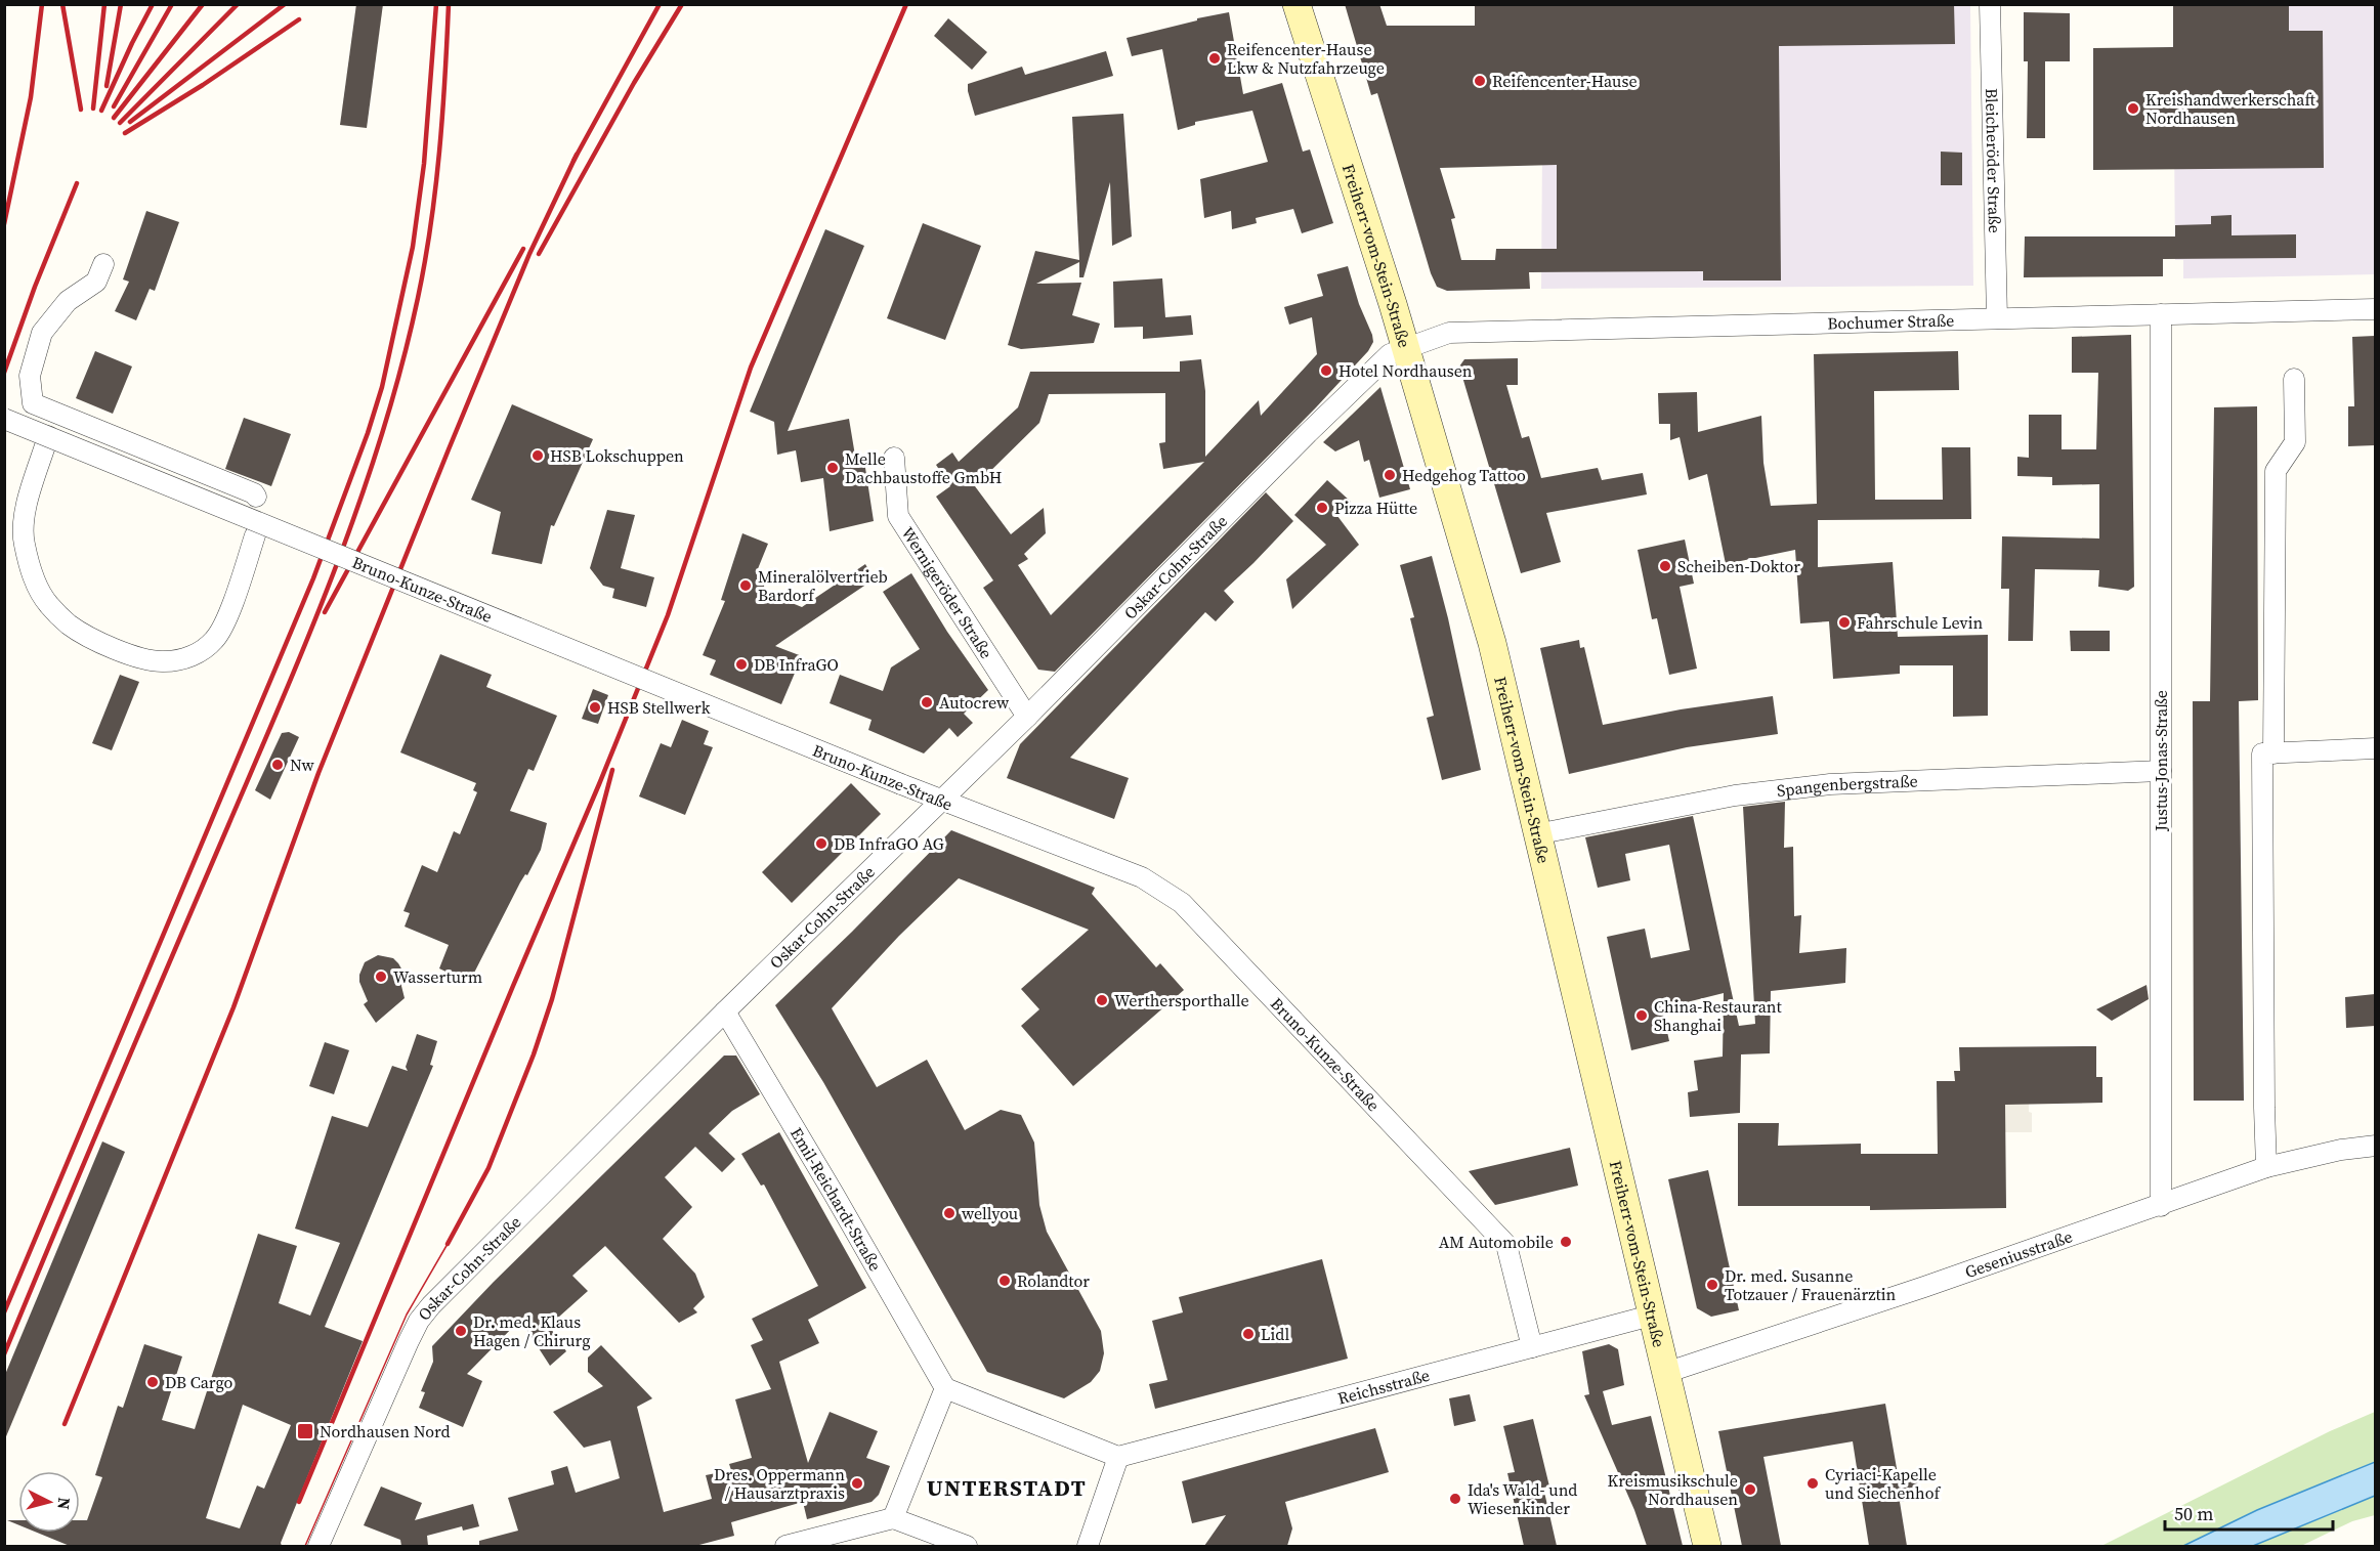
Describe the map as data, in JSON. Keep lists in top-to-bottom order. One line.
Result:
{"streets":{"main road":["Freiherr-vom-Stein-Straße"],"street":["Bleicheröder Straße","Bochumer Straße","Oskar-Cohn-Straße","Bruno-Kunze-Straße","Wernigeröder Straße","Justus-Jonas-Straße","Spangenbergstraße","Emil-Reichardt-Straße","Geseniusstraße","Reichsstraße"]},"crossings":[["Bleicheröder Straße","Bochumer Straße"],["Freiherr-vom-Stein-Straße","Bochumer Straße"],["Freiherr-vom-Stein-Straße","Oskar-Cohn-Straße"],["Freiherr-vom-Stein-Straße","Spangenbergstraße"],["Freiherr-vom-Stein-Straße","Geseniusstraße"],["Freiherr-vom-Stein-Straße","Reichsstraße"],["Bochumer Straße","Oskar-Cohn-Straße"],["Bochumer Straße","Justus-Jonas-Straße"],["Oskar-Cohn-Straße","Bruno-Kunze-Straße"],["Oskar-Cohn-Straße","Wernigeröder Straße"],["Oskar-Cohn-Straße","Emil-Reichardt-Straße"],["Bruno-Kunze-Straße","Reichsstraße"],["Justus-Jonas-Straße","Spangenbergstraße"],["Justus-Jonas-Straße","Geseniusstraße"]],"districts":["UNTERSTADT"],"places":{"other":["Reifencenter-Hause Lkw & Nutzfahrzeuge","Reifencenter-Hause","Kreishandwerkerschaft Nordhausen","Hotel Nordhausen","HSB Lokschuppen","Melle Dachbaustoffe GmbH","Hedgehog Tattoo","Pizza Hütte","Scheiben-Doktor","Mineralölvertrieb Bardorf","Fahrschule Levin","DB InfraGO","Autocrew","HSB Stellwerk","Nw","DB InfraGO AG","Wasserturm","Werthersporthalle","China-Restaurant Shanghai","wellyou","AM Automobile","Rolandtor","Dr. med. Susanne Totzauer / Frauenärztin","Dr. med. Klaus Hagen / Chirurg","Lidl","DB Cargo","Dres. Oppermann / Hausarztpraxis","Cyriaci-Kapelle und Siechenhof","Kreismusikschule Nordhausen","Ida's Wald- und Wiesenkinder"],"transit":["Nordhausen Nord"]},"scale_bar":"50 m","north":"right"}
